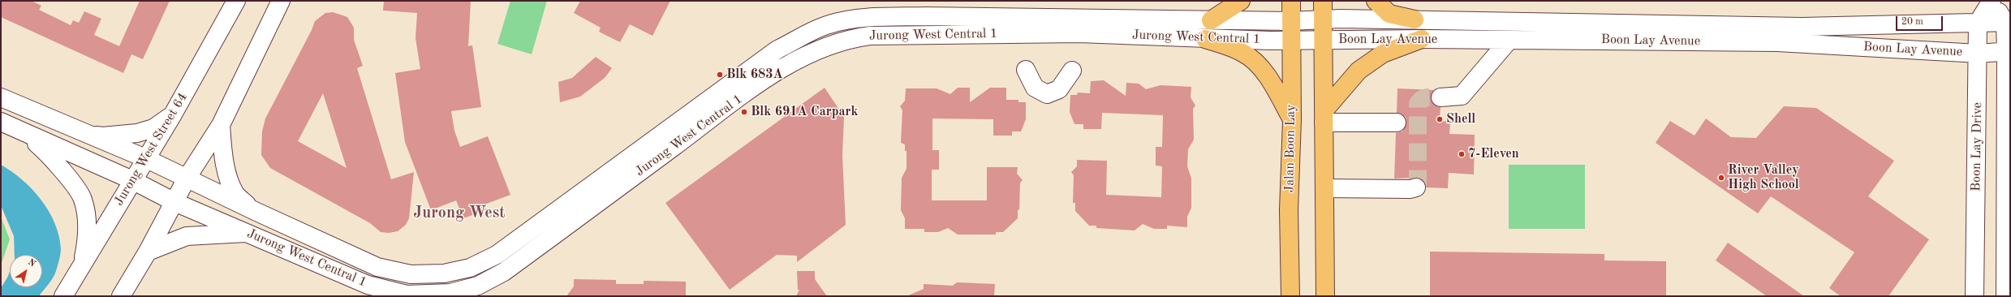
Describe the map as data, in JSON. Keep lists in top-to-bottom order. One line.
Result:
{"streets":{"main road":["Jalan Boon Lay"],"street":["Jurong West Central 1","Boon Lay Avenue","Boon Lay Drive","Jurong West Street 64"]},"crossings":[["Jurong West Central 1","Boon Lay Avenue"],["Jurong West Central 1","Jalan Boon Lay"],["Jurong West Central 1","Jurong West Street 64"],["Boon Lay Avenue","Boon Lay Drive"],["Boon Lay Avenue","Jalan Boon Lay"]],"districts":["Jurong West"],"places":["Blk 683A","Blk 691A Carpark","Shell","7-Eleven","River Valley High School"],"scale_bar":"20 m","north":"top right"}
